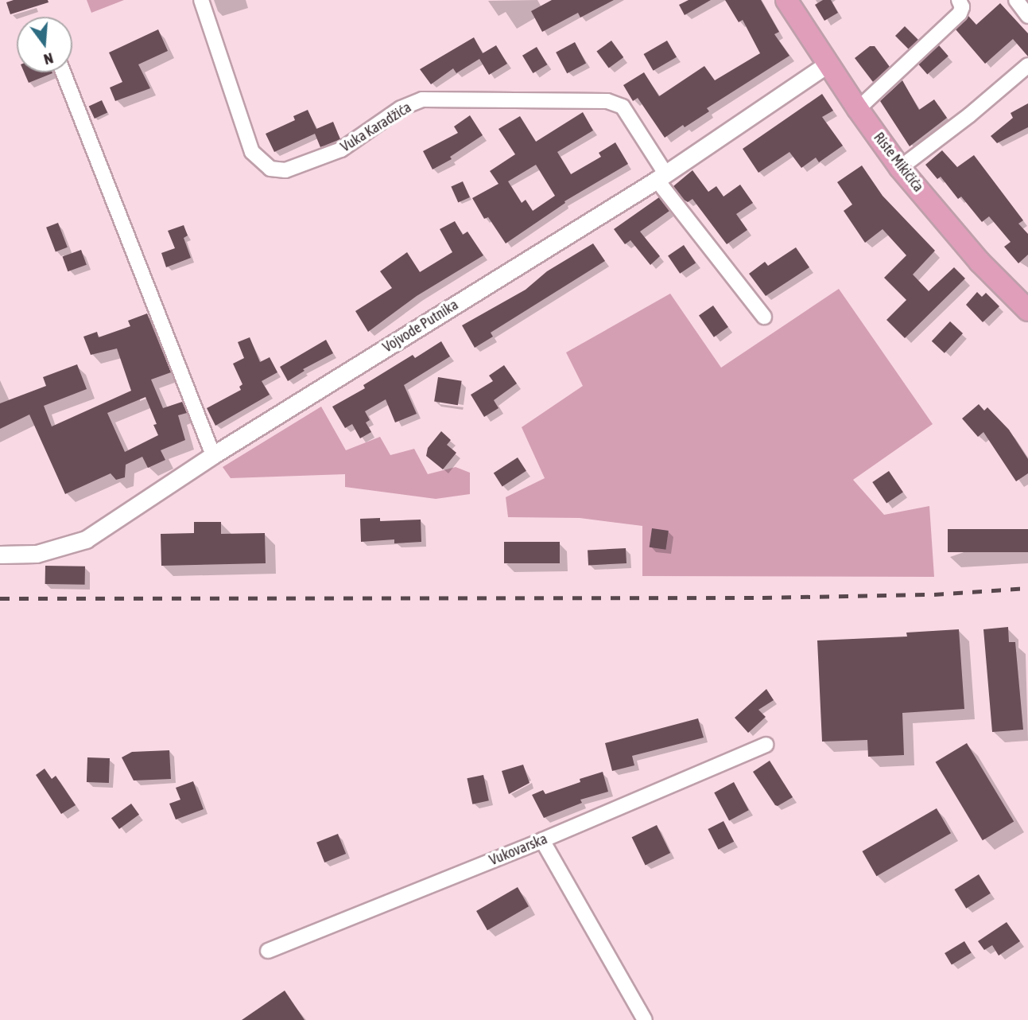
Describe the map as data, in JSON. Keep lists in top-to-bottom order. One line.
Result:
{"streets":{"main road":["Riste Mikičića"],"street":["Vuka Karadžića","Vojvode Putnika","Vukovarska"]},"crossings":[["Vuka Karadžića","Vojvode Putnika"],["Riste Mikičića","Vojvode Putnika"]],"north":"bottom"}
